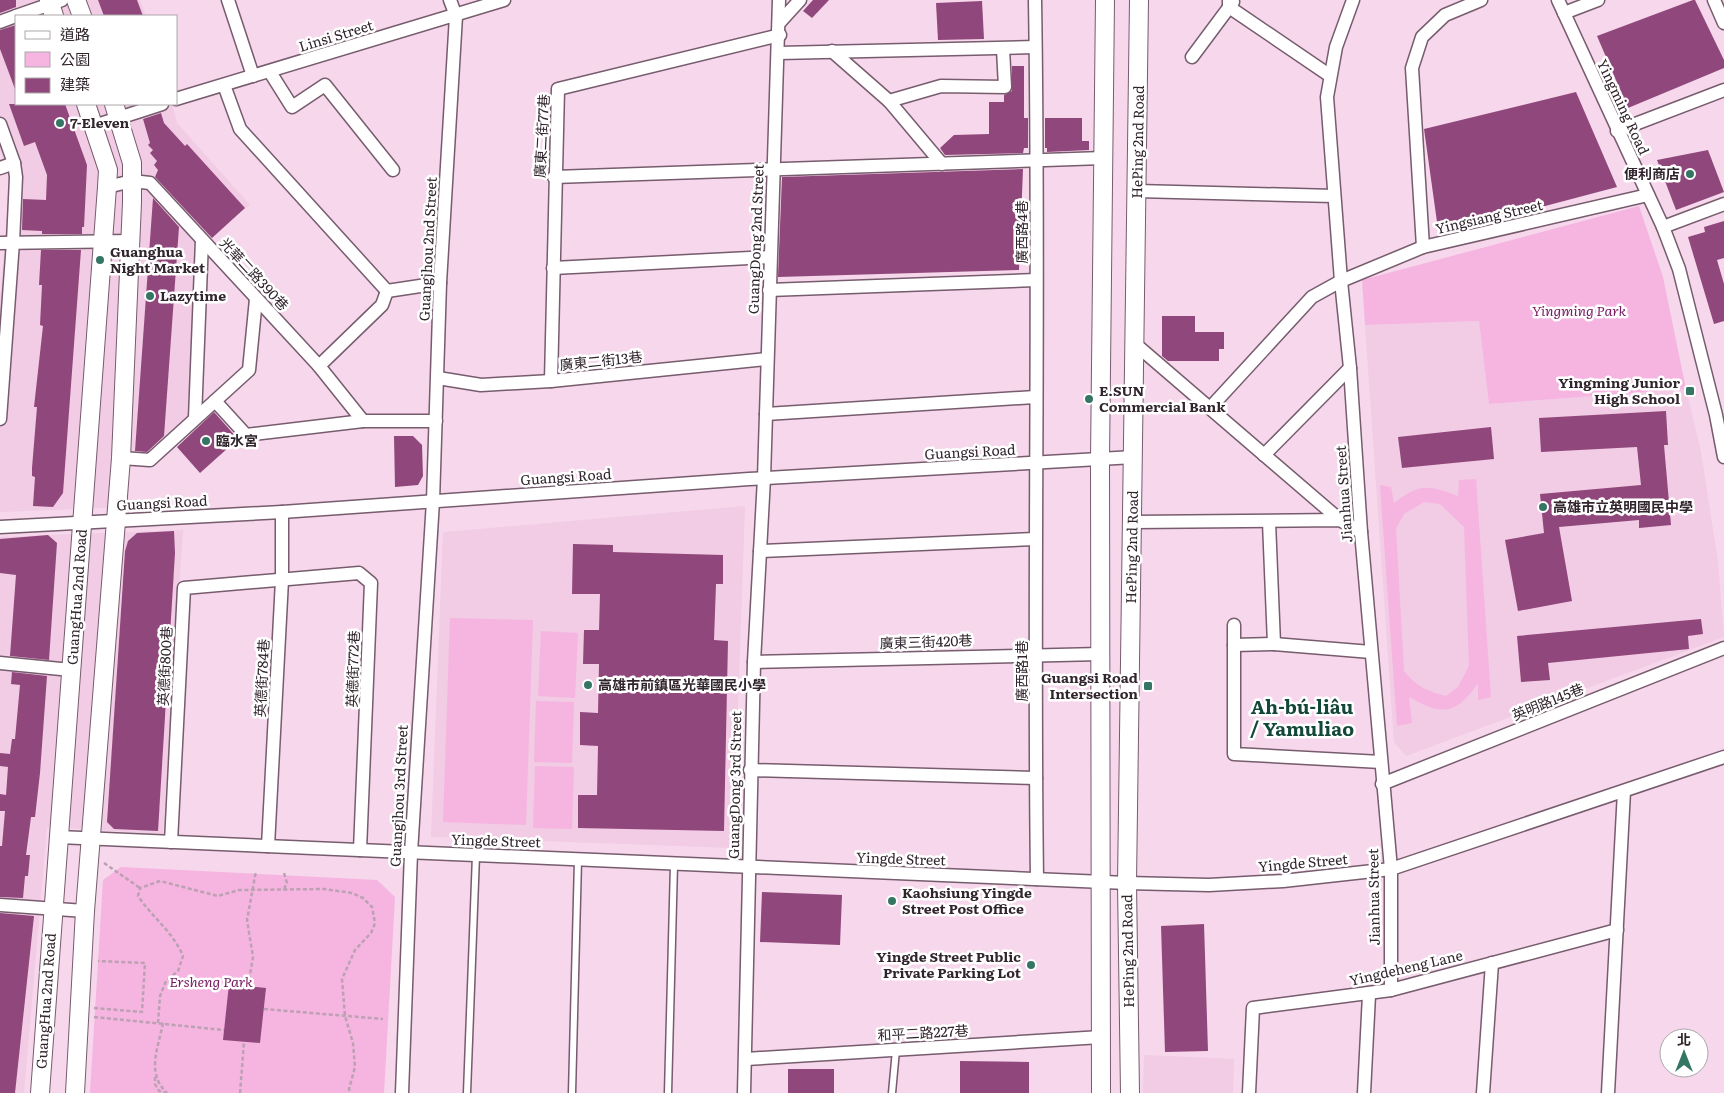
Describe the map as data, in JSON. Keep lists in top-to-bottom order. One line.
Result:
{"streets":{"street":["Linsi Street","Yingming Road","廣東二街77巷","HePing 2nd Road","Yingsiang Street","廣西路4巷","GuangDong 2nd Street","Guangjhou 2nd Street","光華二路390巷","廣東二街13巷","Guangsi Road","Jianhua Street","GuangHua 2nd Road","廣東三街420巷","英德街800巷","英德街772巷","廣西路1巷","英德街784巷","英明路145巷","GuangDong 3rd Street","Guangjhou 3rd Street","Yingde Street","Yingdeheng Lane","和平二路227巷"]},"crossings":[["Linsi Street","Guangjhou 2nd Street"],["Yingming Road","Yingsiang Street"],["廣東二街77巷","GuangDong 2nd Street"],["廣東二街77巷","廣東二街13巷"],["HePing 2nd Road","Guangsi Road"],["HePing 2nd Road","廣東三街420巷"],["HePing 2nd Road","Yingde Street"],["HePing 2nd Road","和平二路227巷"],["Yingsiang Street","Jianhua Street"],["廣西路4巷","Guangsi Road"],["廣西路4巷","廣西路1巷"],["GuangDong 2nd Street","廣東二街13巷"],["GuangDong 2nd Street","Guangsi Road"],["GuangDong 2nd Street","GuangDong 3rd Street"],["Guangjhou 2nd Street","廣東二街13巷"],["Guangjhou 2nd Street","Guangsi Road"],["Guangjhou 2nd Street","Guangjhou 3rd Street"],["Guangsi Road","GuangHua 2nd Road"],["Guangsi Road","廣西路1巷"],["Guangsi Road","英德街784巷"],["Guangsi Road","GuangDong 3rd Street"],["Guangsi Road","Guangjhou 3rd Street"],["Jianhua Street","英明路145巷"],["Jianhua Street","Yingde Street"],["Jianhua Street","Yingdeheng Lane"],["GuangHua 2nd Road","Yingde Street"],["廣東三街420巷","廣西路1巷"],["廣東三街420巷","GuangDong 3rd Street"],["英德街800巷","英德街772巷"],["英德街800巷","英德街784巷"],["英德街800巷","Yingde Street"],["英德街772巷","英德街784巷"],["英德街772巷","Yingde Street"],["廣西路1巷","Yingde Street"],["英德街784巷","Yingde Street"],["GuangDong 3rd Street","Yingde Street"],["GuangDong 3rd Street","和平二路227巷"],["Guangjhou 3rd Street","Yingde Street"]],"districts":["Ah-bú-liâu / Yamuliao"],"parks":["Yingming Park","Ersheng Park"],"places":{"other":["7-Eleven","便利商店","Guanghua Night Market","Lazytime","E.SUN Commercial Bank","臨水宮","高雄市立英明國民中學","高雄市前鎮區光華國民小學","Kaohsiung Yingde Street Post Office","Yingde Street Public Private Parking Lot"],"transit":["Yingming Junior High School","Guangsi Road Intersection"]},"legend":["道路","公園","建築"],"north":"top"}
